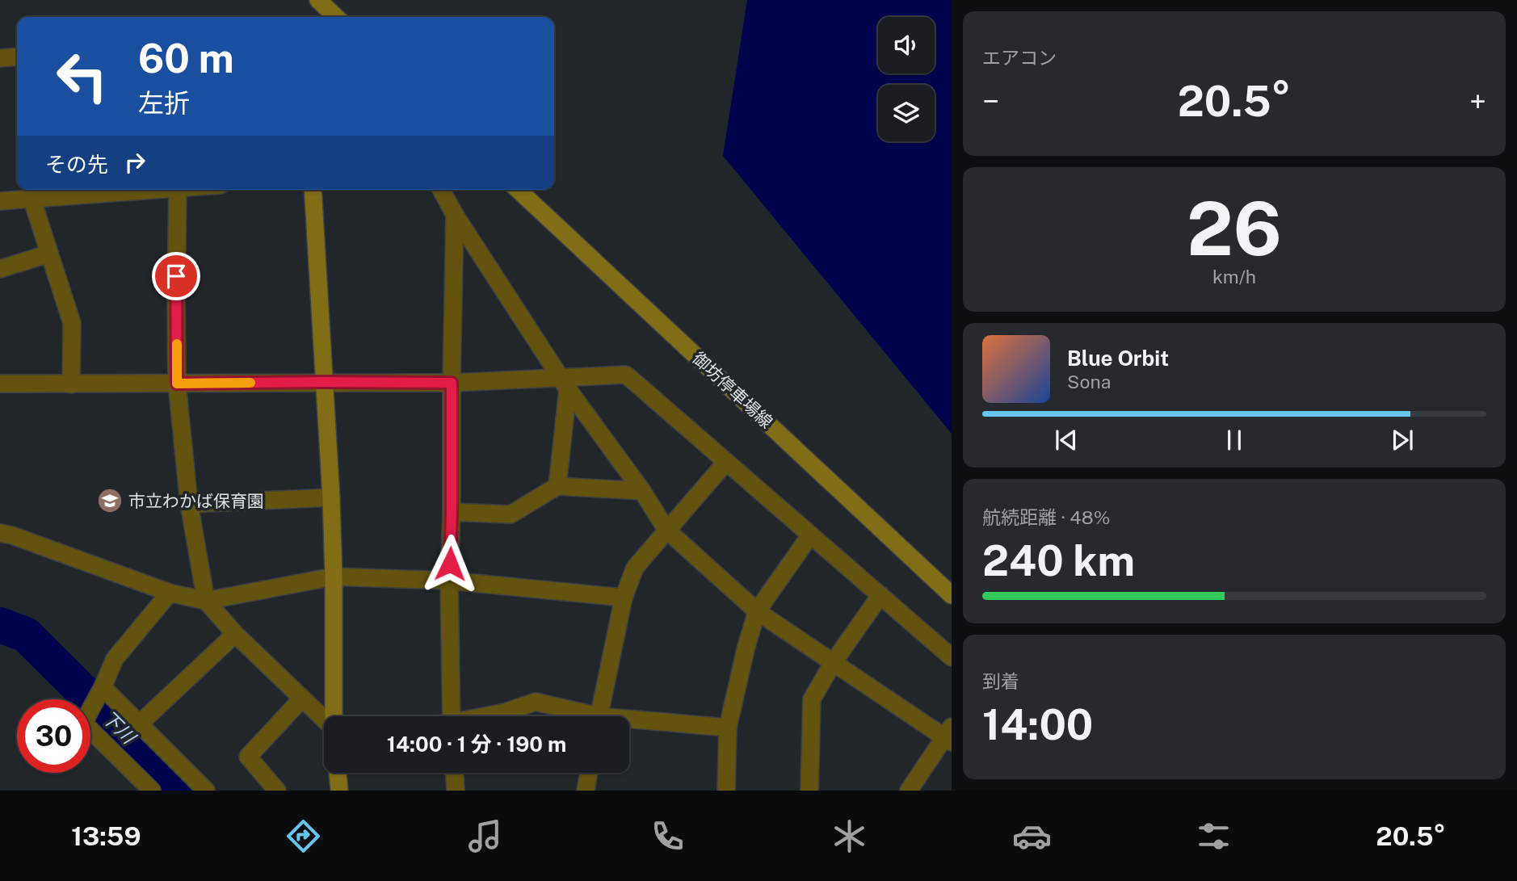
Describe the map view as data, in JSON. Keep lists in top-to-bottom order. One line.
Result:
{"streets":{"main road":["御坊停車場線"]},"water":["下川"],"places":{"school or university":["市立わかば保育園"]},"page":{"tile":["エアコン",["26","km/h"],["航続距離 · 48%","240 km"],["到着","14:00"]],"turn":["60 m","左折"],"heat":["−","20.5°","+"],"then":"その先","song":["Blue Orbit","Sona"],"limit":"30","trip":"14:00 · 1 分 · 190 m","tabs":["13:59","20.5°"]}}
